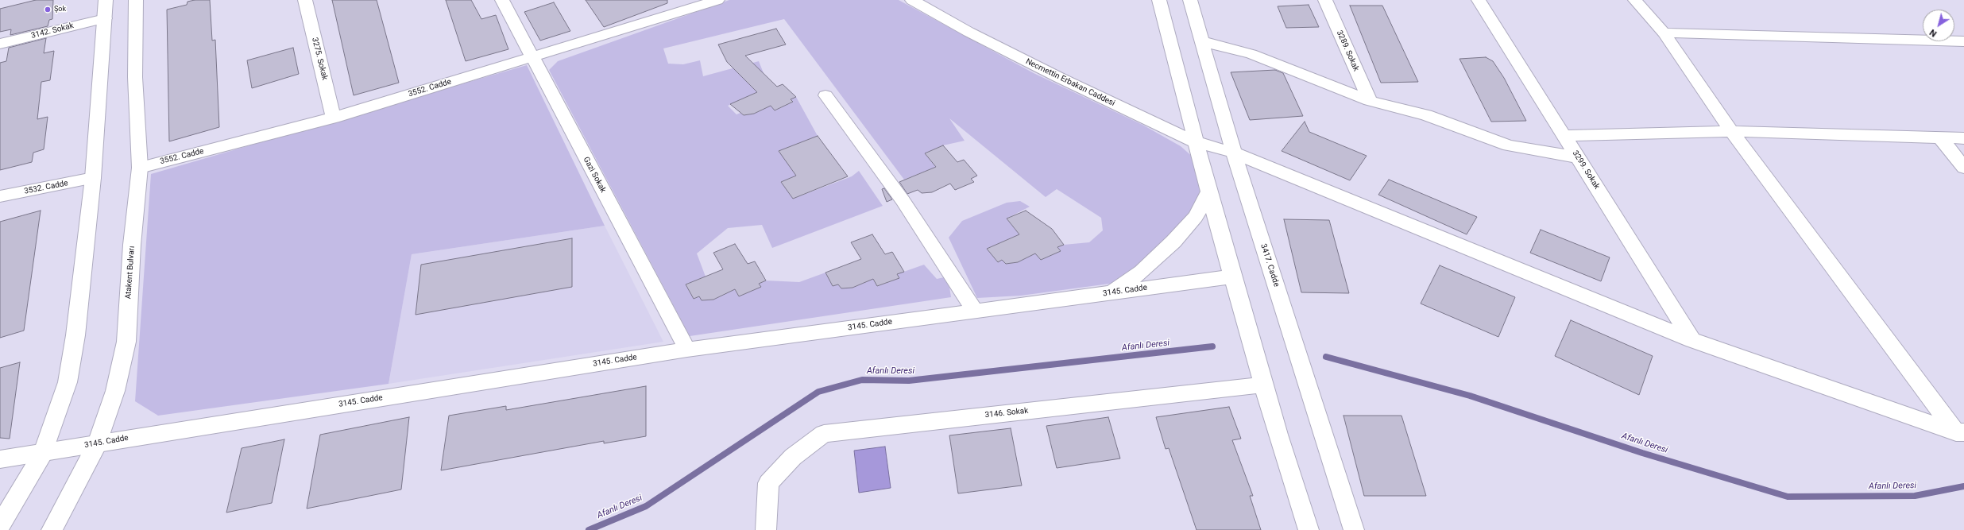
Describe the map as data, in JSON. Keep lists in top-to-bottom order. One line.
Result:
{"streets":{"street":["3142. Sokak","3289. Sokak","3275. Sokak","Necmettin Erbakan Caddesi","3552. Cadde","3299. Sokak","Gazi Sokak","3532. Cadde","3417. Cadde","Atakent Bulvarı","3145. Cadde","3146. Sokak"]},"crossings":[["3275. Sokak","3552. Cadde"],["Necmettin Erbakan Caddesi","3299. Sokak"],["Necmettin Erbakan Caddesi","3417. Cadde"],["3552. Cadde","Gazi Sokak"],["3552. Cadde","Atakent Bulvarı"],["Gazi Sokak","3145. Cadde"],["Atakent Bulvarı","3145. Cadde"]],"water":["Afanlı Deresi"],"places":["Şok"],"north":"bottom left"}
